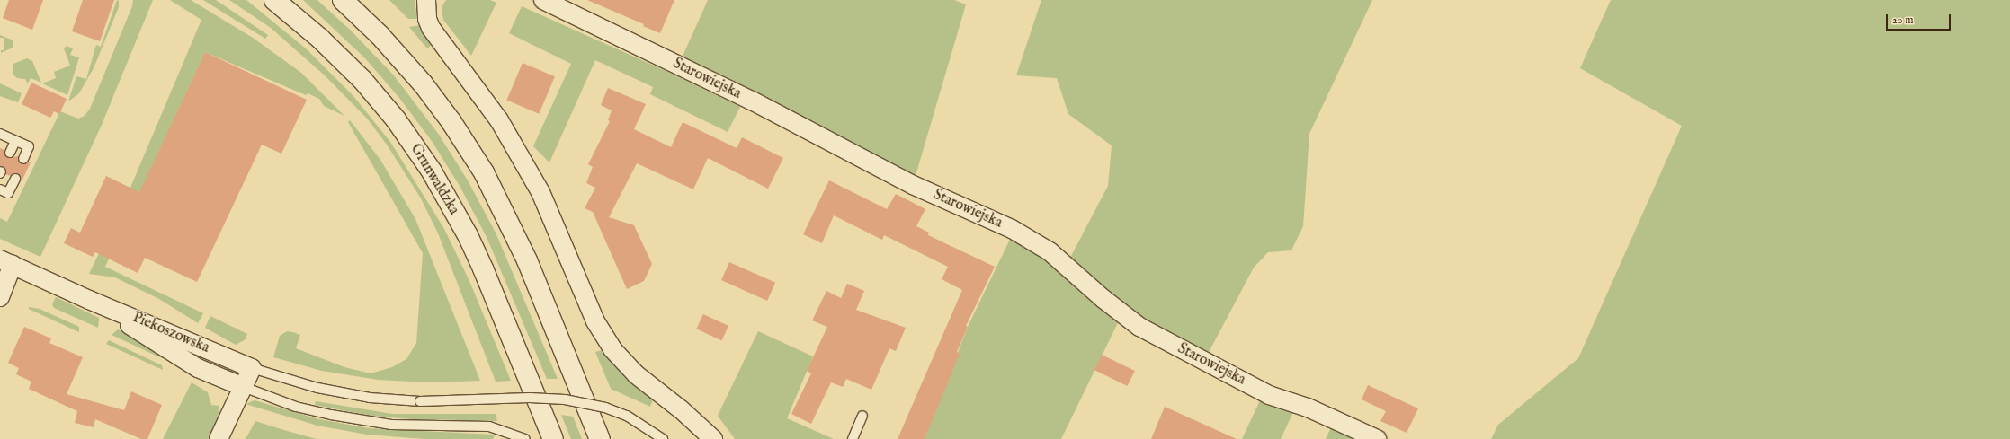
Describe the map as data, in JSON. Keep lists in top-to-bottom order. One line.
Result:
{"streets":{"main road":["Grunwaldzka"],"street":["Starowiejska","Piekoszowska"]},"scale_bar":"20 m"}
